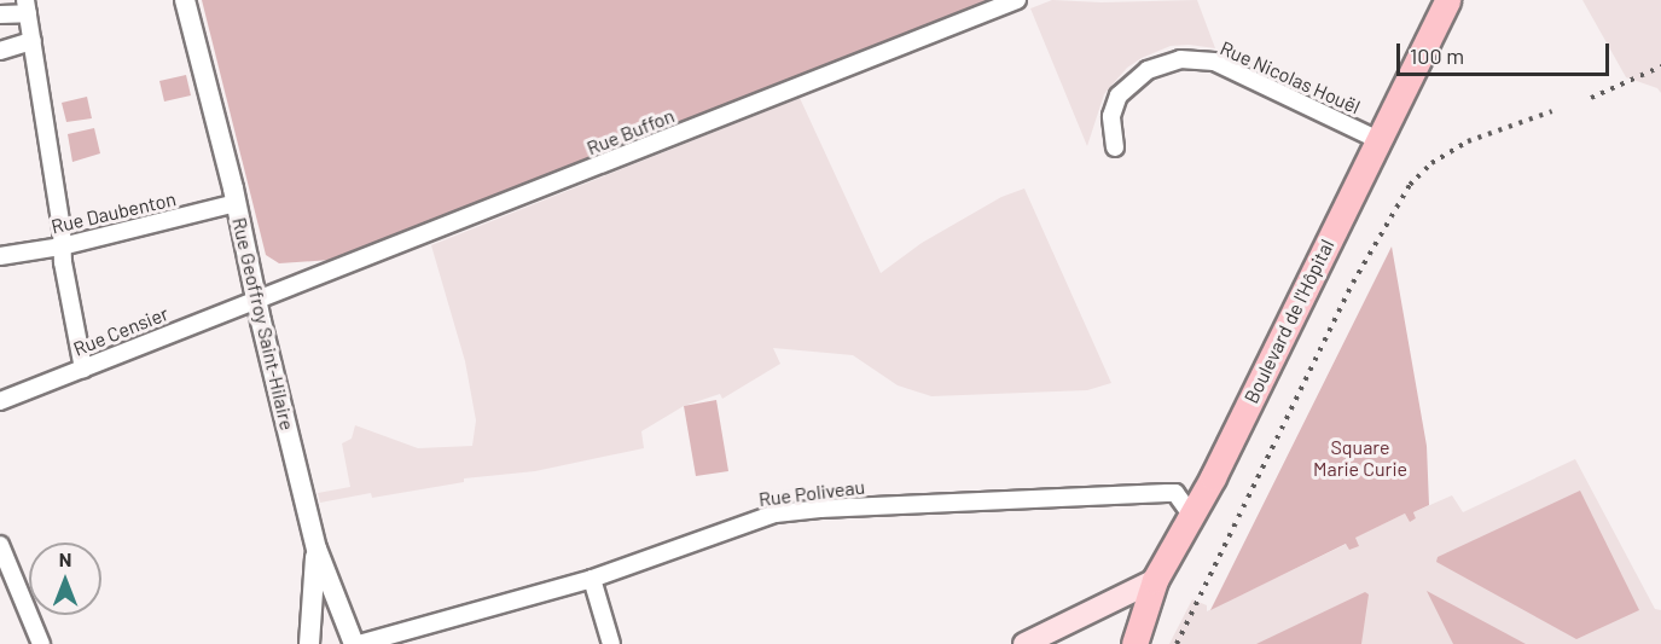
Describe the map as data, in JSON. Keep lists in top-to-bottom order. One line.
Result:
{"streets":{"main road":["Boulevard de l'Hôpital"],"street":["Rue Nicolas Houël","Rue Buffon","Rue Daubenton","Rue Geoffroy Saint-Hilaire","Rue Censier","Rue Poliveau"]},"crossings":[["Rue Nicolas Houël","Boulevard de l'Hôpital"],["Rue Buffon","Rue Geoffroy Saint-Hilaire"],["Rue Buffon","Rue Censier"],["Rue Daubenton","Rue Geoffroy Saint-Hilaire"],["Boulevard de l'Hôpital","Rue Poliveau"],["Rue Geoffroy Saint-Hilaire","Rue Censier"],["Rue Geoffroy Saint-Hilaire","Rue Poliveau"]],"parks":["Square Marie Curie"],"scale_bar":"100 m","north":"top"}
